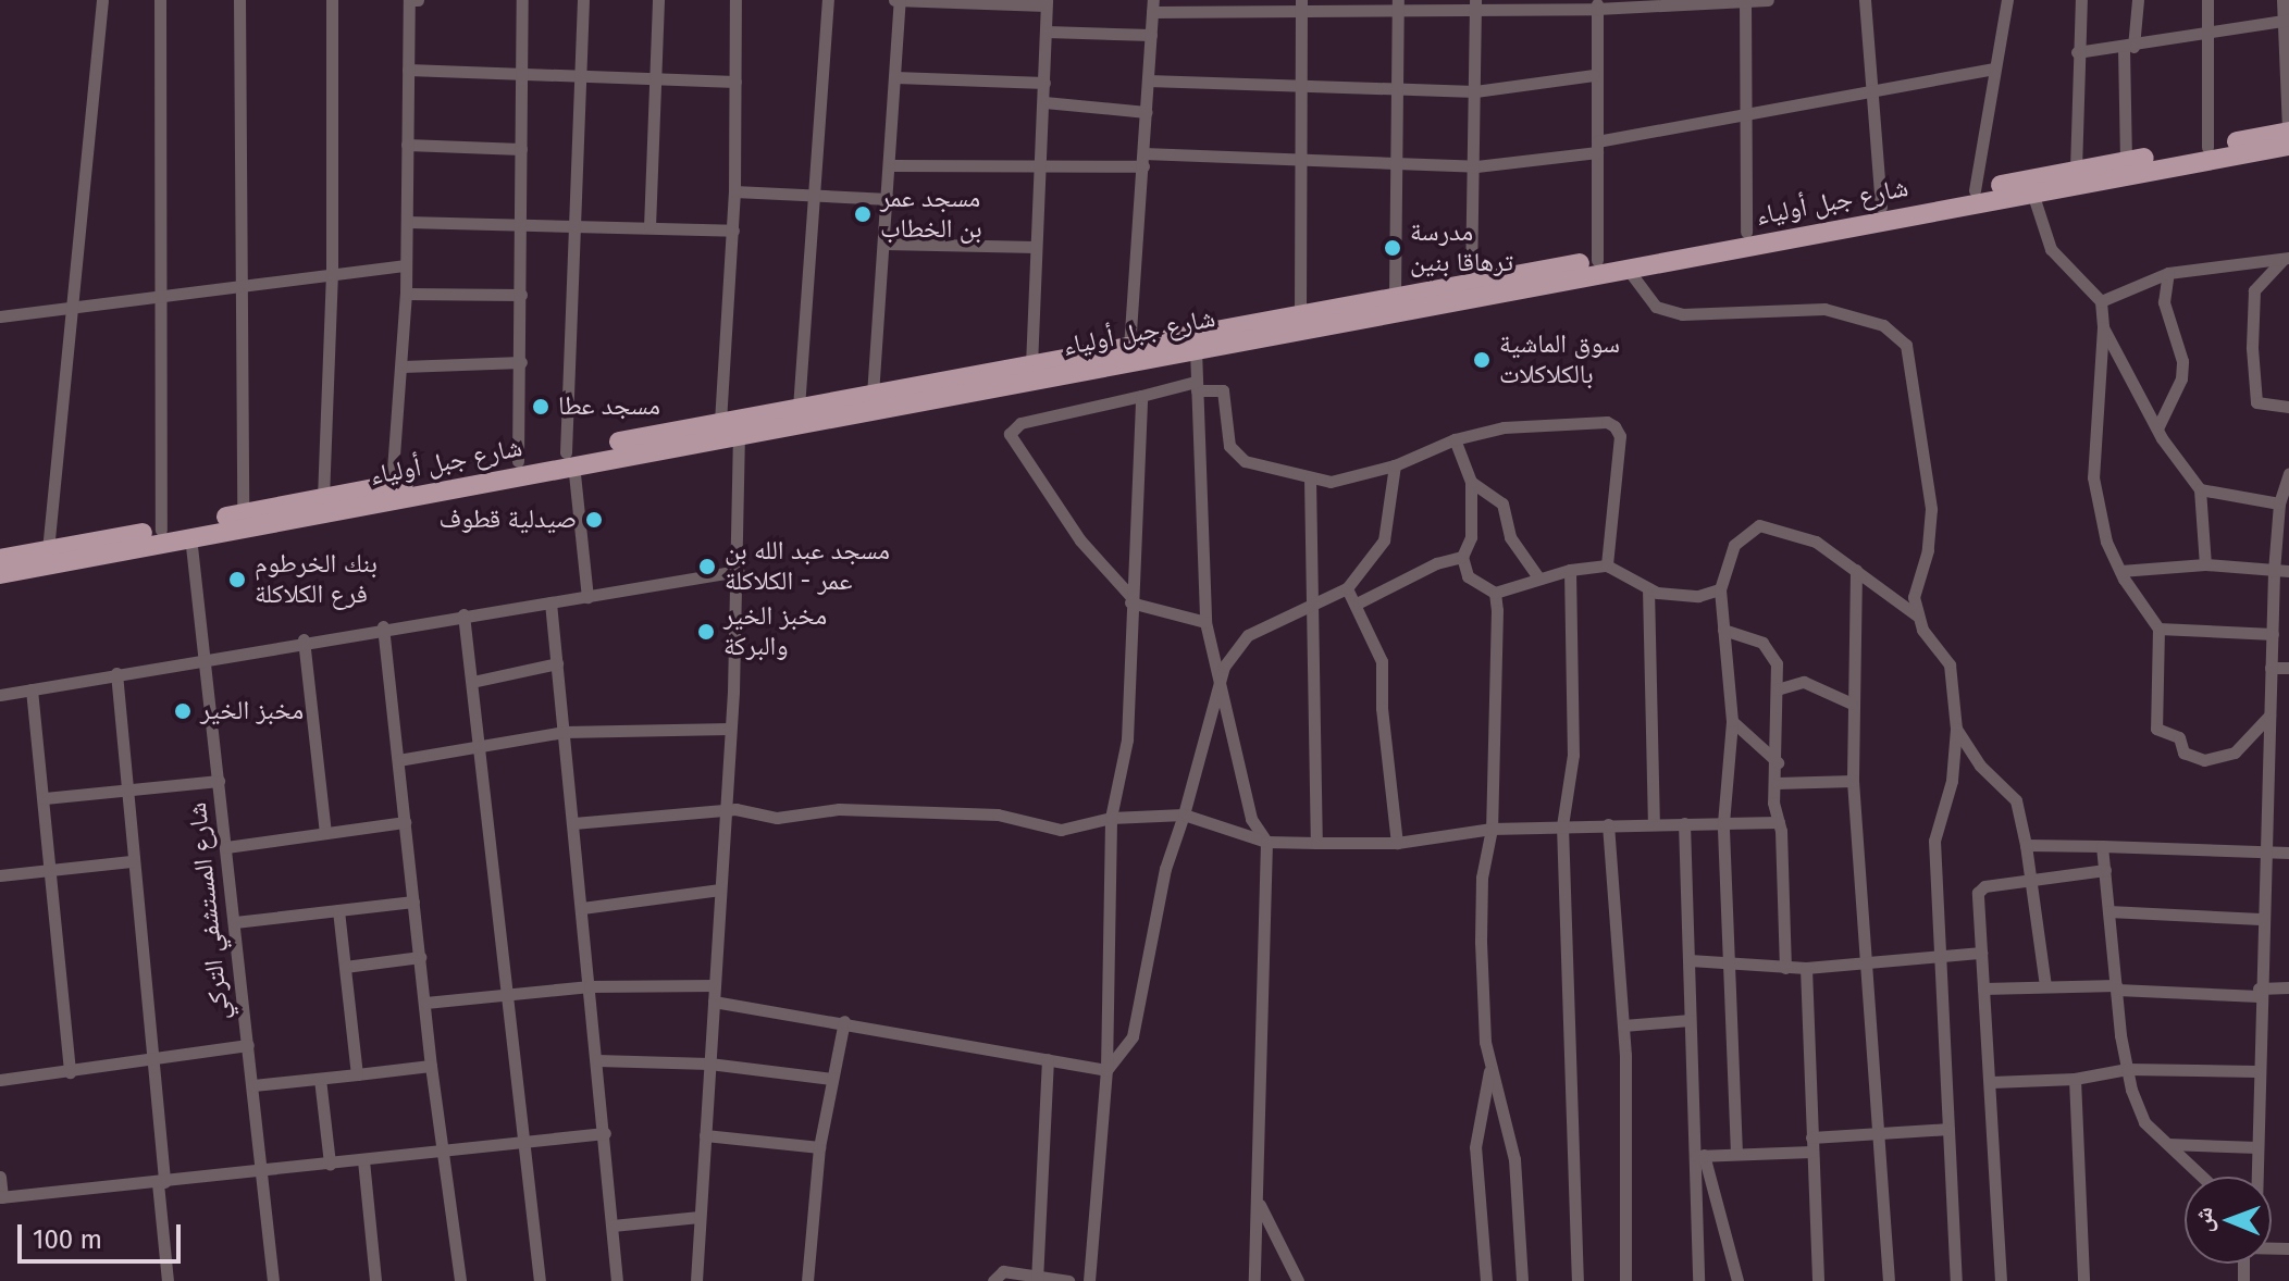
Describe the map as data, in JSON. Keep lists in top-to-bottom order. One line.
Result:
{"streets":{"main road":["شارع جبل أولياء"],"street":["شارع المستشفي التركي"]},"crossings":[["شارع جبل أولياء","شارع المستشفي التركي"]],"places":["مسجد عمر بن الخطاب","مدرسة ترهاقا بنين","سوق الماشية بالكلاكلات","مسجد عطا","صيدلية قطوف","مسجد عبد الله بن عمر - الكلاكلة","بنك الخرطوم فرع الكلاكلة","مخبز الخير والبركة","مخبز الخير"],"scale_bar":"100 m","north":"left"}
